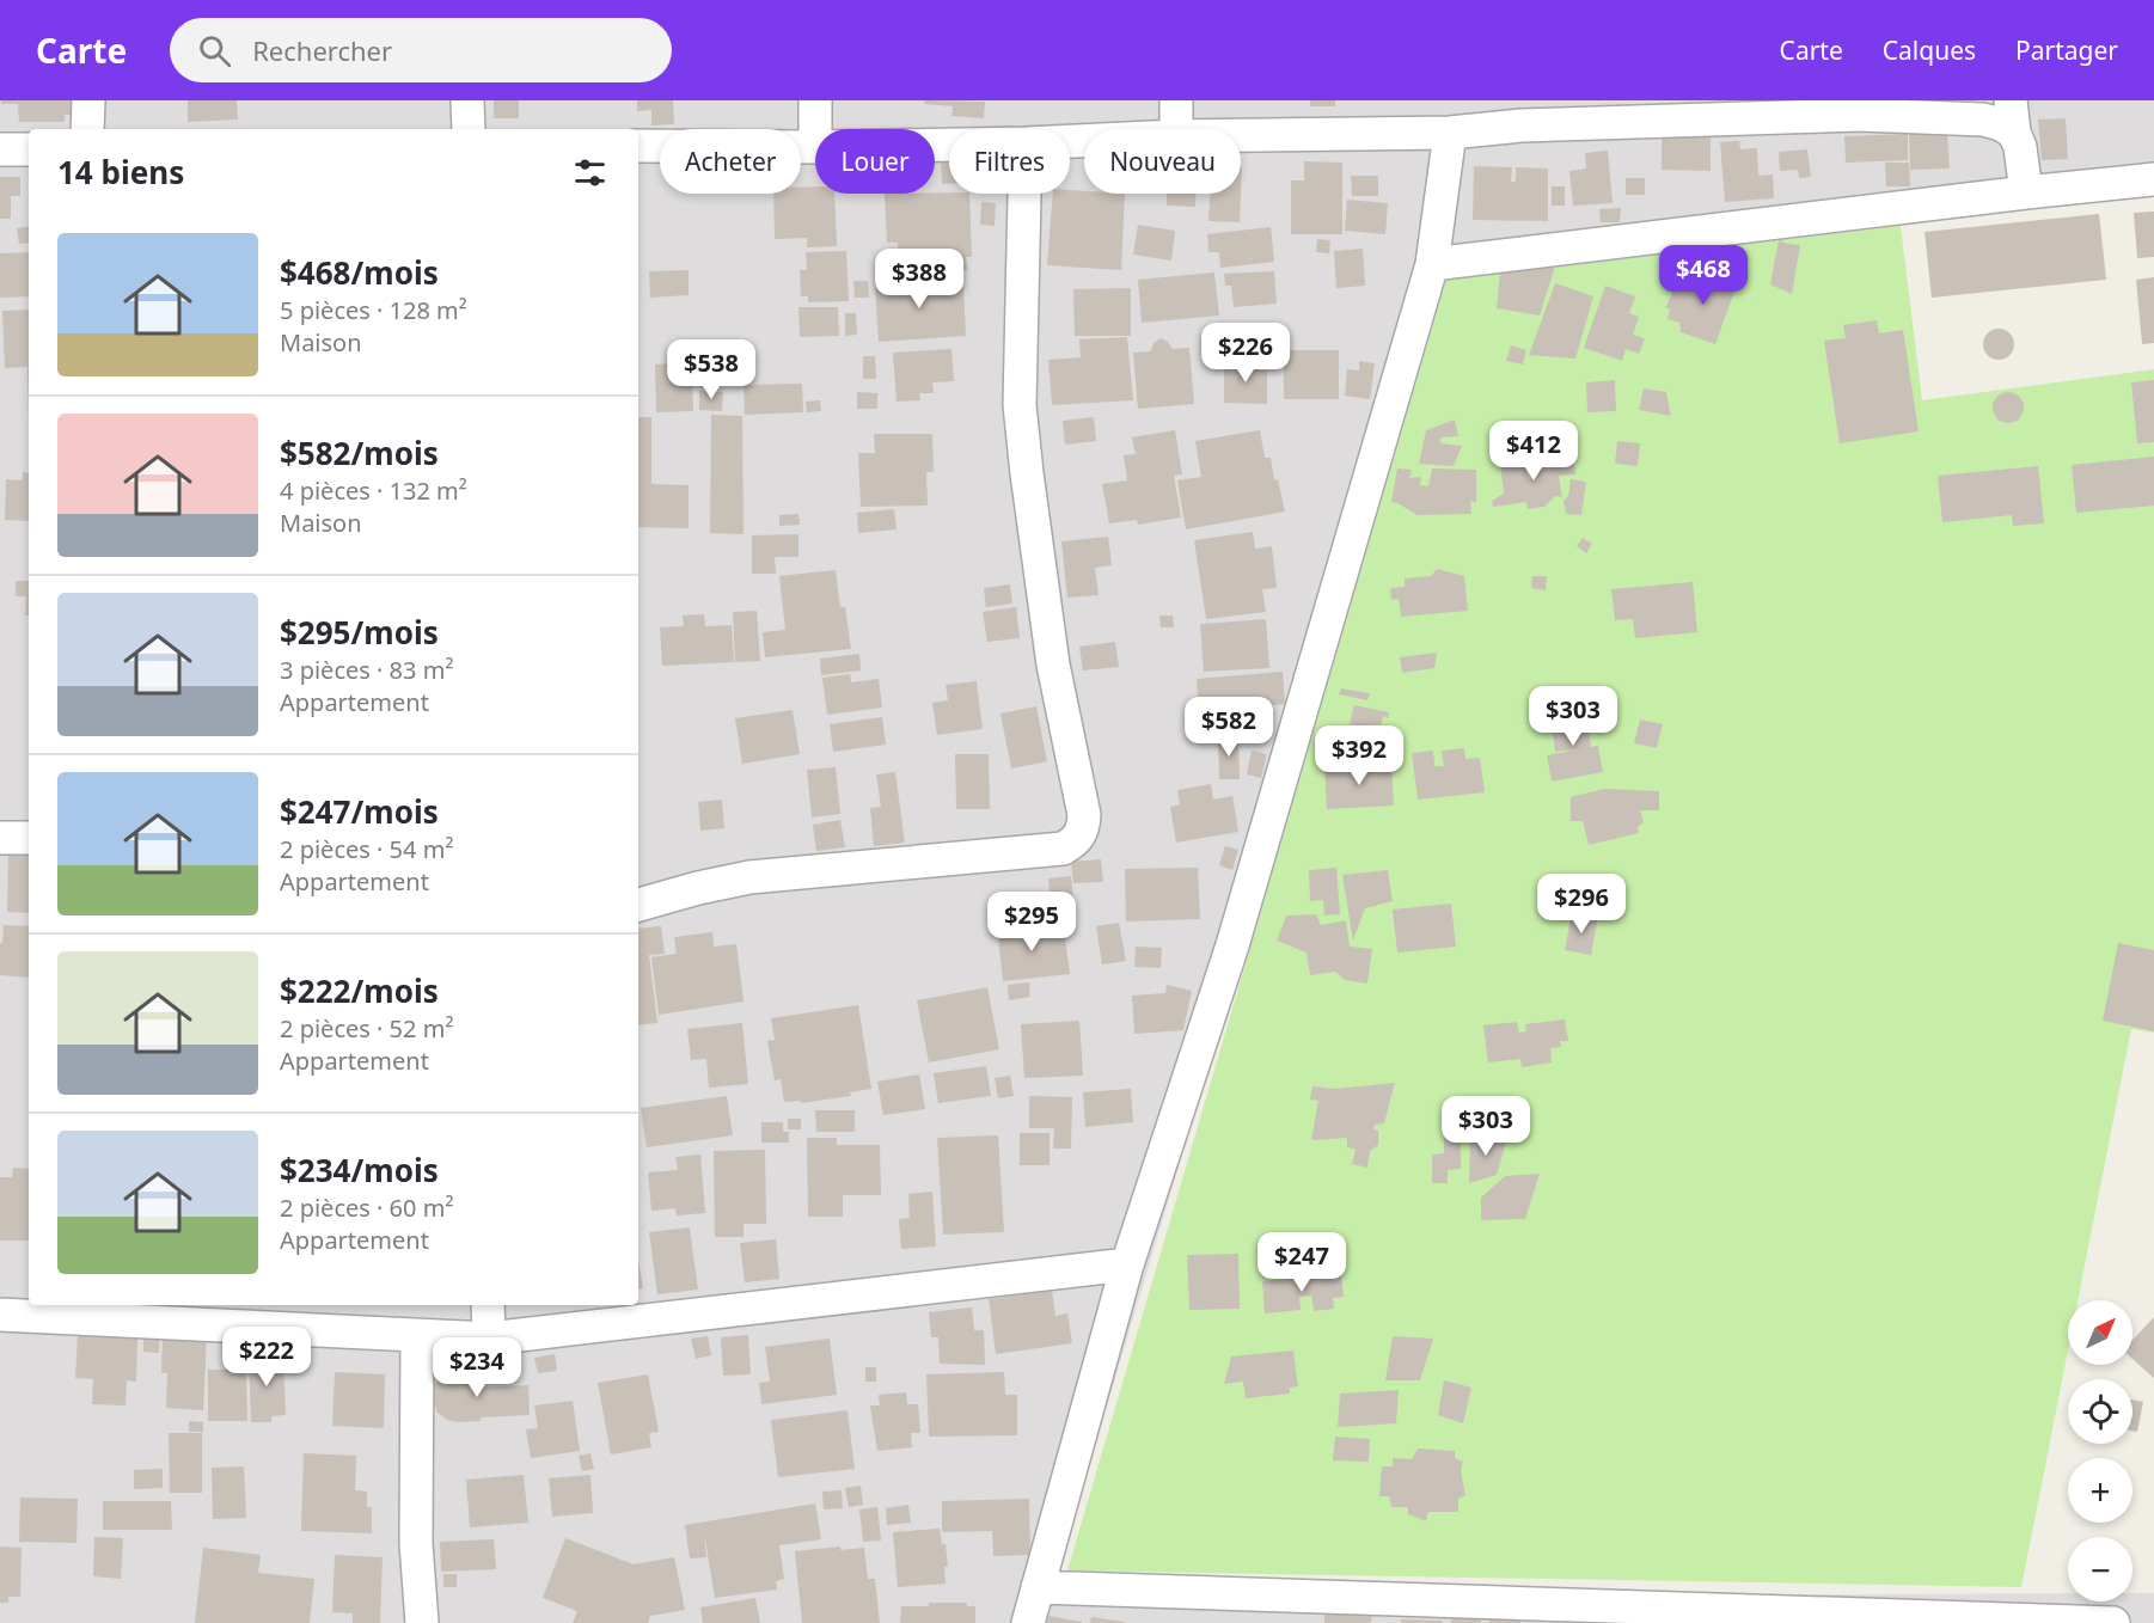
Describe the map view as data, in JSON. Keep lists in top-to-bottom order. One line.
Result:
{"north":"top right","page":{"header":"Carte","search":"Rechercher","nav":["Carte","Calques","Partager"],"chip":["Acheter","Louer","Filtres","Nouveau"],"heading":"14 biens","list":[{"name":"$468/mois","note":"5 pièces · 128 m² · Maison"},{"name":"$582/mois","note":"4 pièces · 132 m² · Maison"},{"name":"$295/mois","note":"3 pièces · 83 m² · Appartement"},{"name":"$247/mois","note":"2 pièces · 54 m² · Appartement"},{"name":"$222/mois","note":"2 pièces · 52 m² · Appartement"},{"name":"$234/mois","note":"2 pièces · 60 m² · Appartement"}],"price":["$468","$388","$226","$538","$412","$303","$582","$392","$296","$295","$303","$247","$222","$234"],"map_buttons":["+","−"]}}
